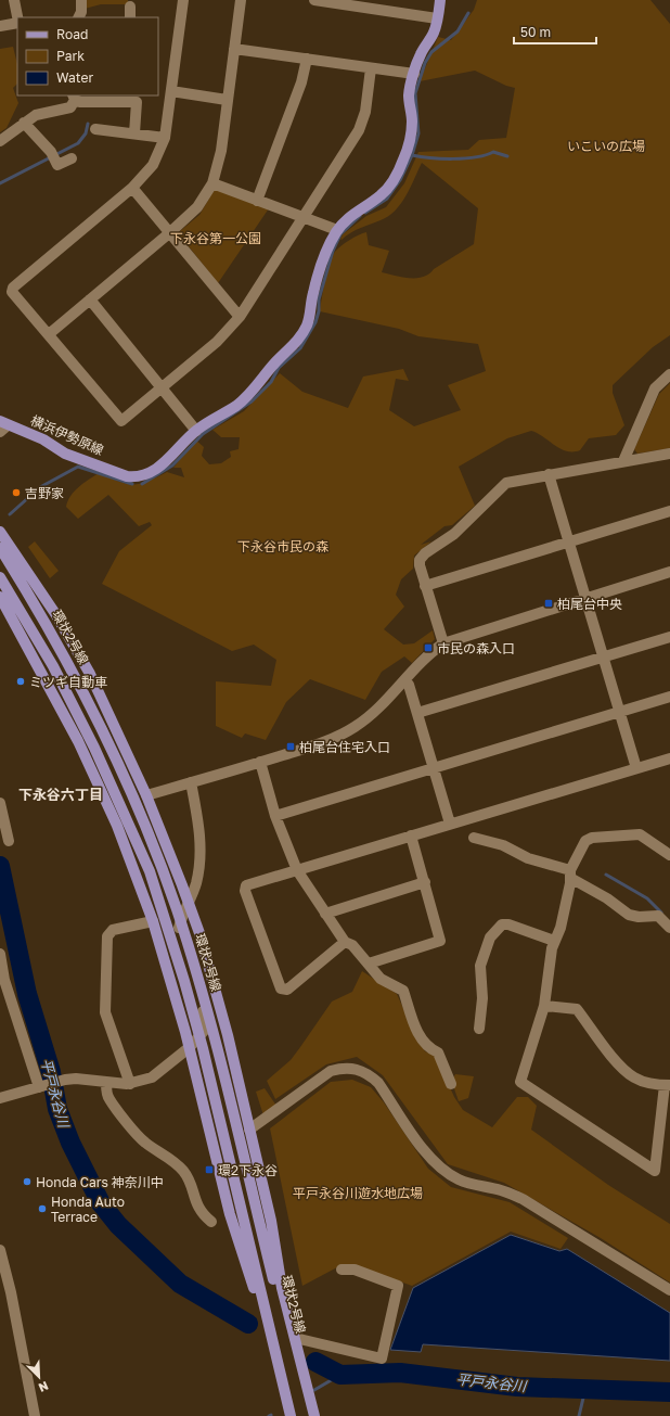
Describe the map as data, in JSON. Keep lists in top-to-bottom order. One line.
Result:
{"streets":{"main road":["横浜伊勢原線","環状2号線"]},"districts":["下永谷六丁目"],"water":["平戸永谷川"],"parks":["いこいの広場","下永谷第一公園","下永谷市民の森","平戸永谷川遊水地広場"],"places":{"other":["吉野家","ミツギ自動車","Honda Cars 神奈川中","Honda Auto Terrace"],"transit":["柏尾台中央","市民の森入口","柏尾台住宅入口","環2下永谷"]},"legend":["Road","Park","Water"],"scale_bar":"50 m","north":"bottom right"}
